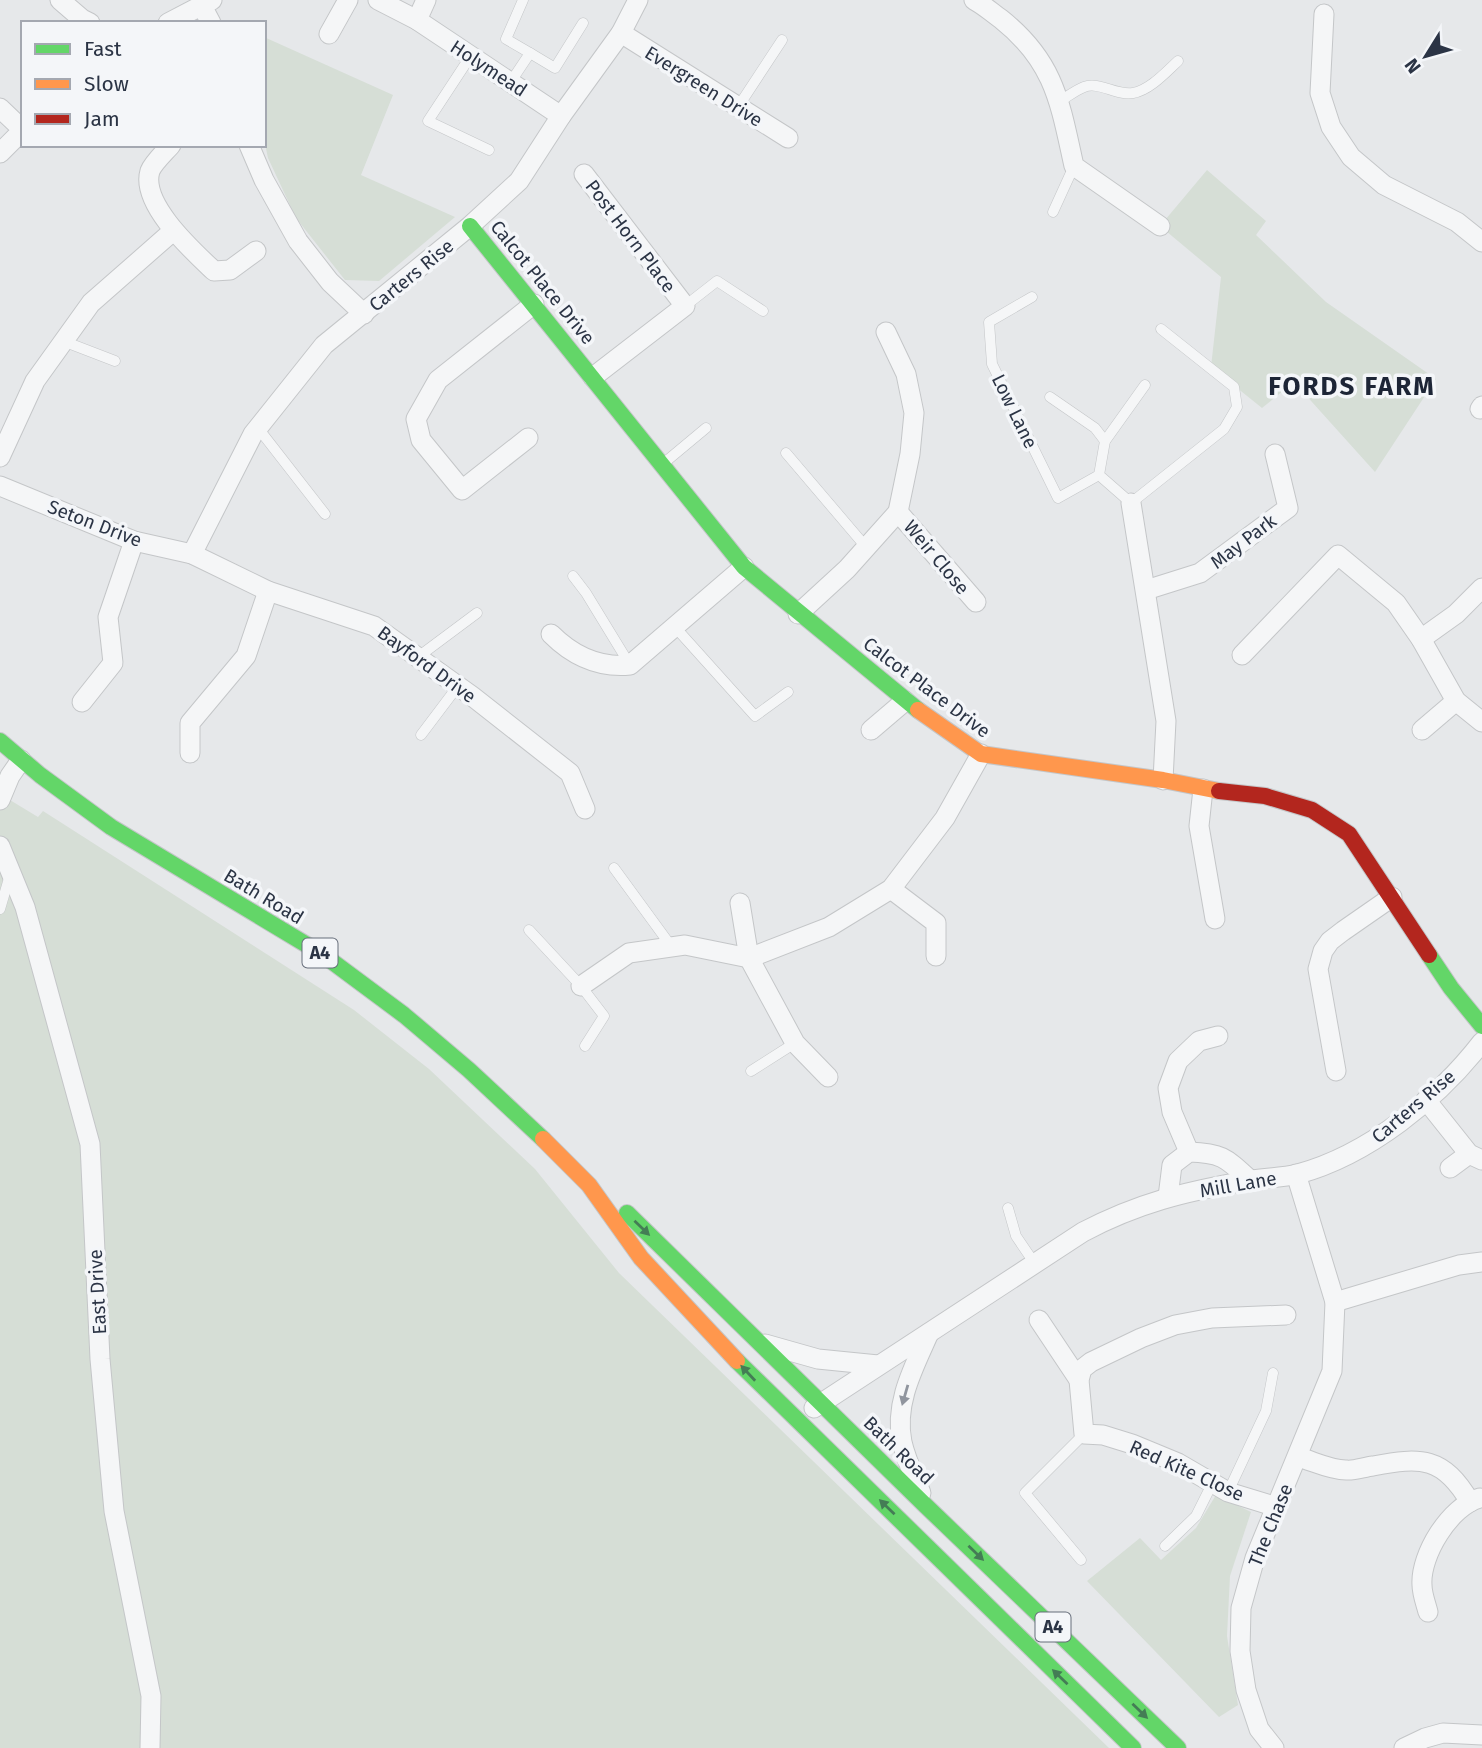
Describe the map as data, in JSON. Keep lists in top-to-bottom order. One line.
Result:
{"streets":{"main road":["Calcot Place Drive","Bath Road","A4"],"street":["Holymead","Evergreen Drive","Post Horn Place","Carters Rise","Seton Drive","May Park","Weir Close","Bayford Drive","Mill Lane","East Drive","Red Kite Close","The Chase"],"lane":["Low Lane"]},"crossings":[["Holymead","Carters Rise"],["Evergreen Drive","Carters Rise"],["Post Horn Place","Calcot Place Drive"],["Carters Rise","Calcot Place Drive"],["Carters Rise","Seton Drive"],["Carters Rise","Bayford Drive"],["Carters Rise","Mill Lane"],["Seton Drive","Bayford Drive"],["Bath Road","Mill Lane"],["Mill Lane","The Chase"],["Red Kite Close","The Chase"]],"districts":["FORDS FARM"],"legend":["Fast","Slow","Jam"],"north":"bottom left"}
